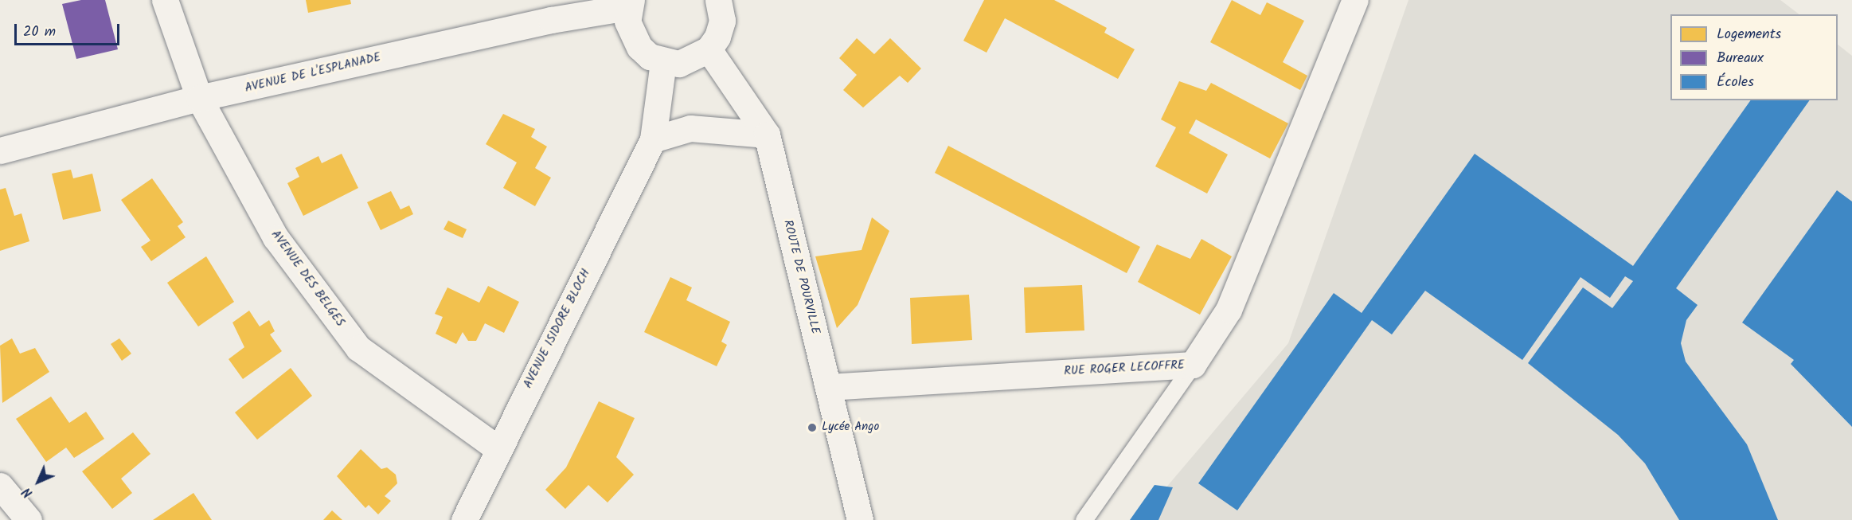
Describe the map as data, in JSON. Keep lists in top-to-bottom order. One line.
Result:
{"streets":{"street":["AVENUE DE L'ESPLANADE","ROUTE DE POURVILLE","AVENUE DES BELGES","AVENUE ISIDORE BLOCH","RUE ROGER LECOFFRE"]},"crossings":[["AVENUE DE L'ESPLANADE","AVENUE DES BELGES"],["ROUTE DE POURVILLE","RUE ROGER LECOFFRE"],["AVENUE DES BELGES","AVENUE ISIDORE BLOCH"]],"places":["Lycée Ango"],"legend":["Logements","Bureaux","Écoles"],"scale_bar":"20 m","north":"bottom left"}
